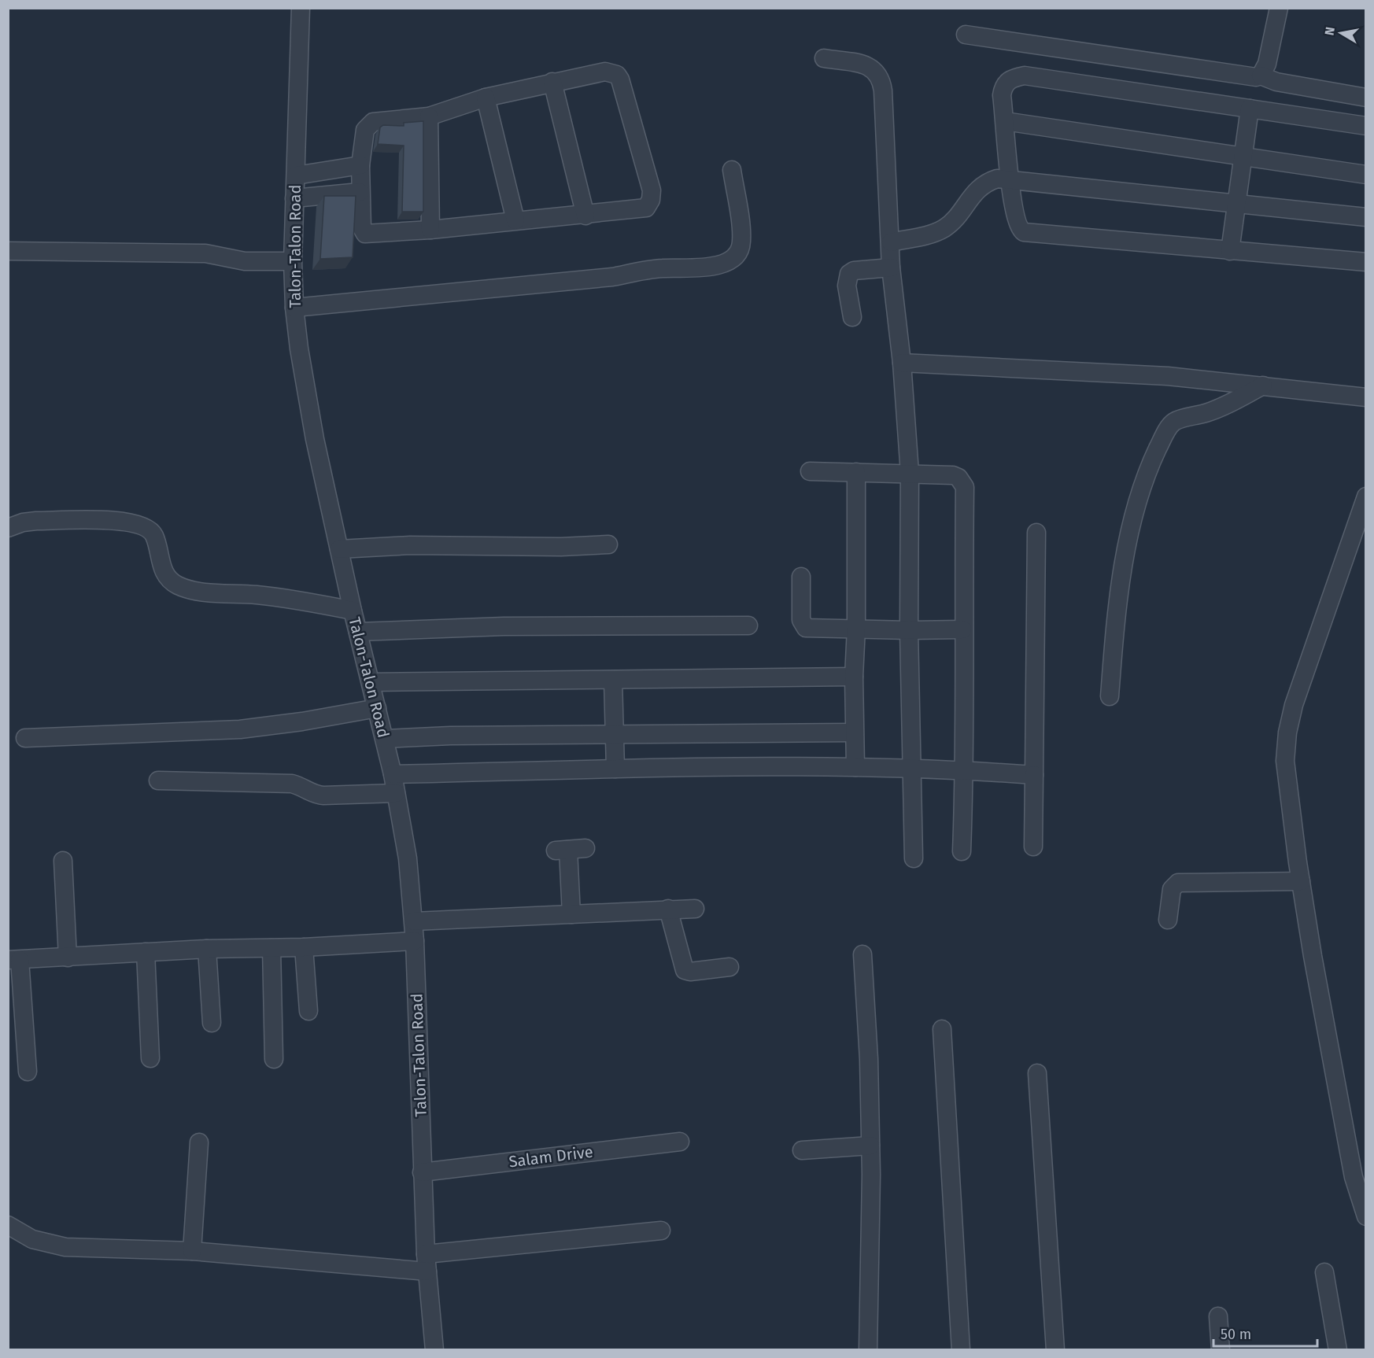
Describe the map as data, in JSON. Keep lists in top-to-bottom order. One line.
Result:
{"streets":{"street":["Talon-Talon Road","Salam Drive"]},"crossings":[["Talon-Talon Road","Salam Drive"]],"scale_bar":"50 m","north":"left"}
